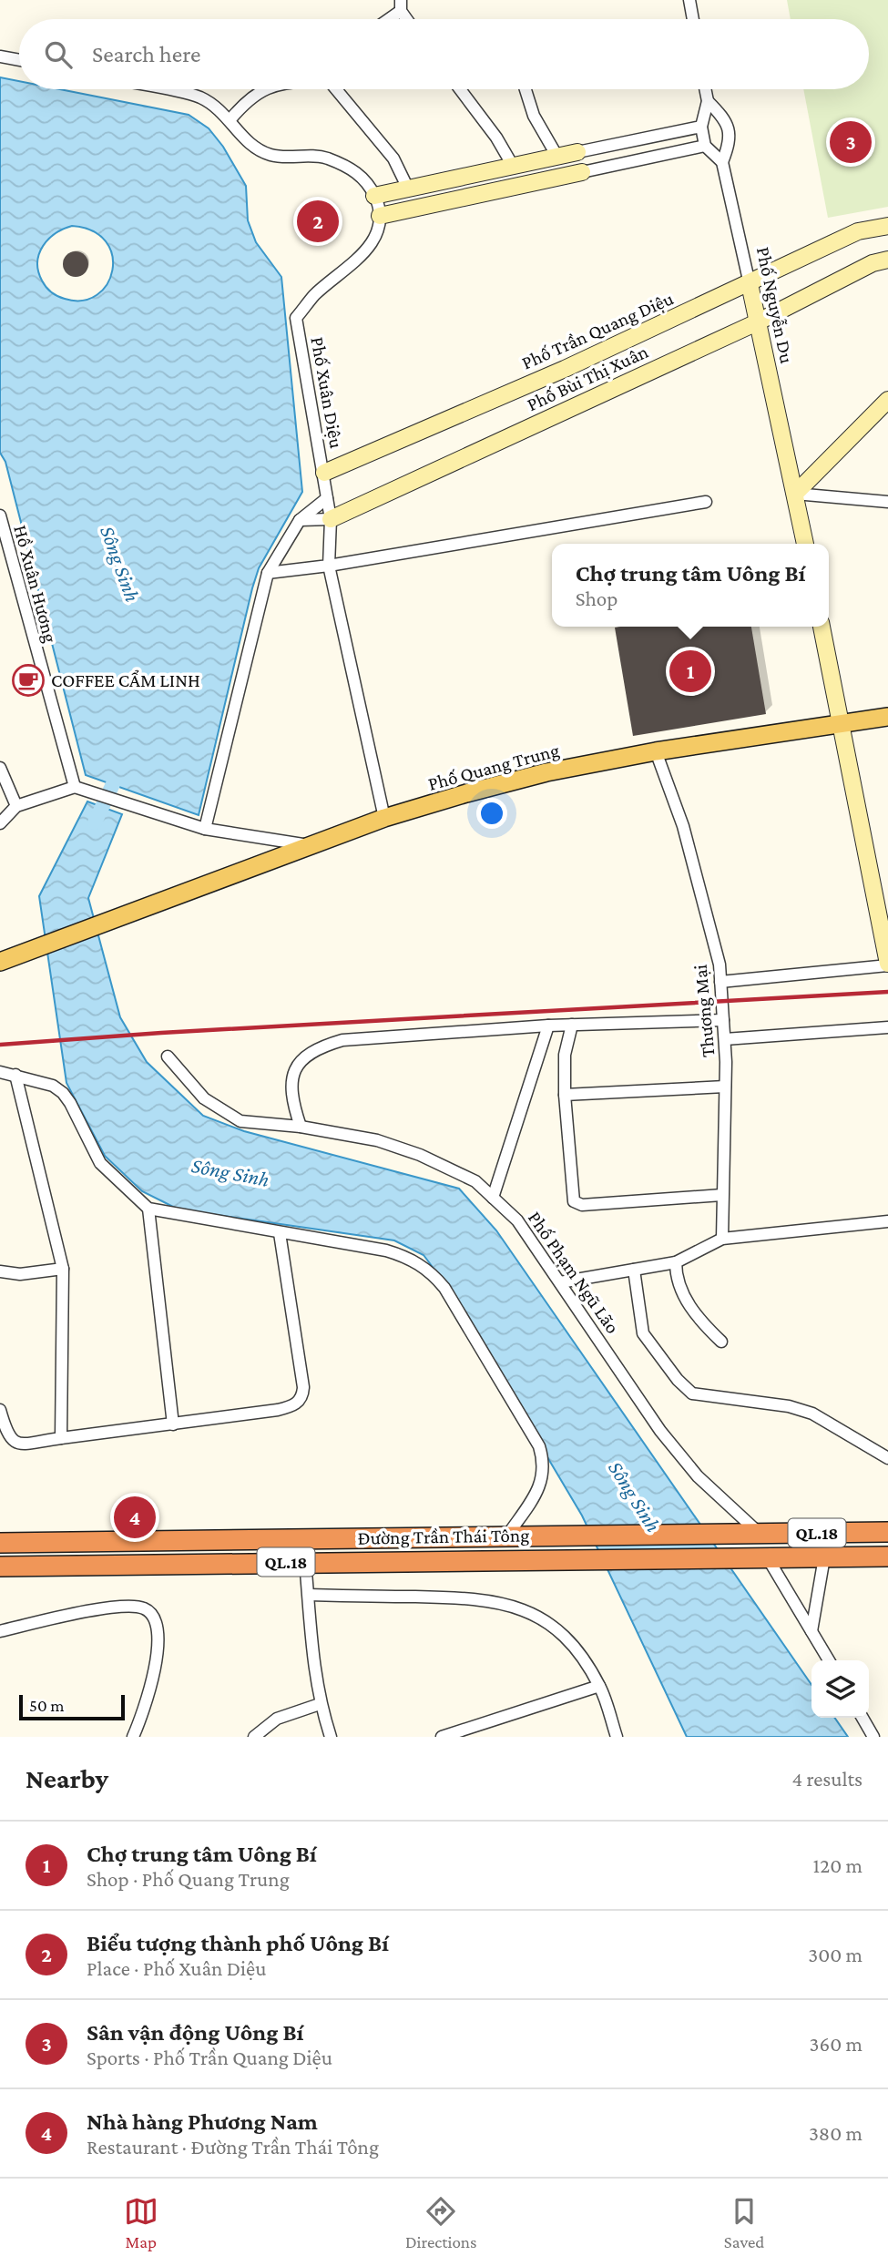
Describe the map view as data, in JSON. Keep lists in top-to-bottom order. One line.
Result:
{"streets":{"highway":["QL.18","Đường Trần Thái Tông"],"main road":["Phố Nguyễn Du","Phố Trần Quang Diệu","Phố Bùi Thị Xuân","Phố Quang Trung"],"street":["Phố Xuân Diệu","Hồ Xuân Hương","Thương Mại","Phố Phạm Ngũ Lão"]},"crossings":[["Phố Nguyễn Du","Phố Trần Quang Diệu"],["Phố Nguyễn Du","Phố Bùi Thị Xuân"],["Phố Trần Quang Diệu","Phố Xuân Diệu"],["Phố Bùi Thị Xuân","Phố Xuân Diệu"],["Phố Xuân Diệu","Phố Quang Trung"],["Phố Quang Trung","Thương Mại"],["Phố Phạm Ngũ Lão","Đường Trần Thái Tông"]],"water":["Sông Sinh"],"places":{"cafe":["COFFEE CẨM LINH"]},"scale_bar":"50 m","page":{"search":"Search here","pins":["3","2","1","4"],"popup":["Chợ trung tâm Uông Bí","Shop"],"scale":"50 m","heading":["Nearby","4 results"],"list":[{"mark":"1","name":"Chợ trung tâm Uông Bí","note":"Shop · Phố Quang Trung","value":"120 m"},{"mark":"2","name":"Biểu tượng thành phố Uông Bí","note":"Place · Phố Xuân Diệu","value":"300 m"},{"mark":"3","name":"Sân vận động Uông Bí","note":"Sports · Phố Trần Quang Diệu","value":"360 m"},{"mark":"4","name":"Nhà hàng Phương Nam","note":"Restaurant · Đường Trần Thái Tông","value":"380 m"}],"nav":["Map","Directions","Saved"]}}
